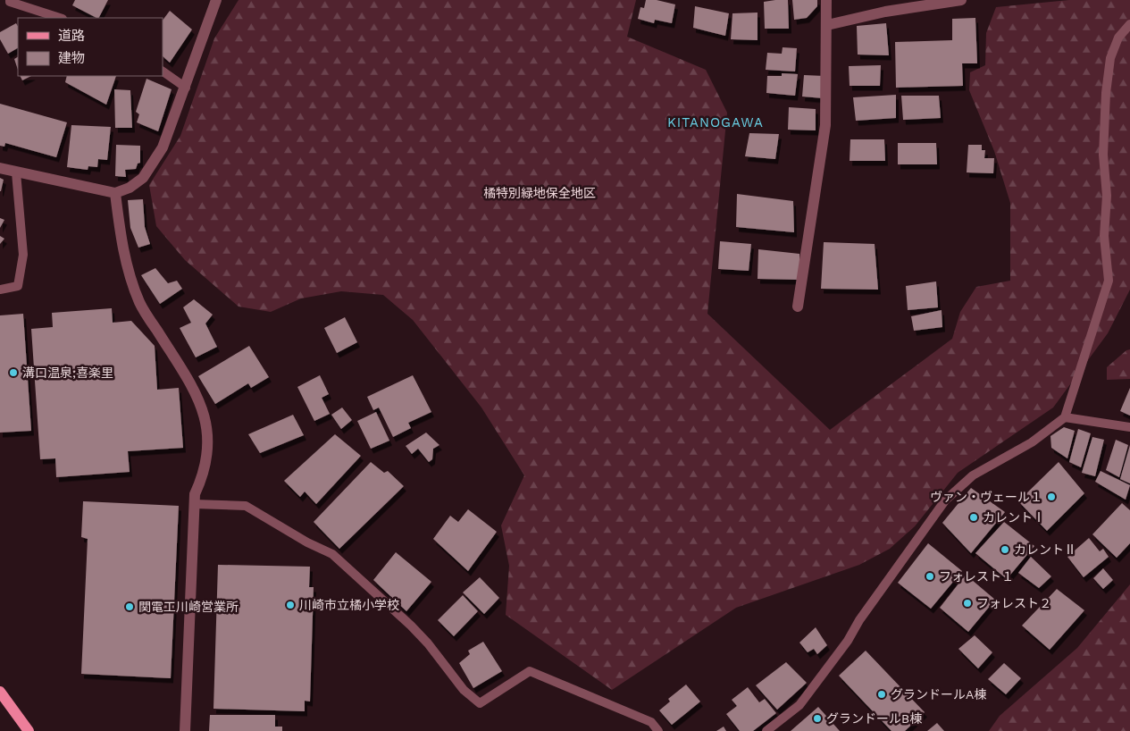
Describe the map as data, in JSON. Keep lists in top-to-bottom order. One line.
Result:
{"districts":["KITANOGAWA"],"parks":["橘特別緑地保全地区"],"places":["溝口温泉;喜楽里","ヴァン・ヴェール１","カレントⅠ","カレントⅡ","フォレスト１","フォレスト２","川崎市立橘小学校","関電工川崎営業所","グランドールA棟","グランドールB棟"],"legend":["道路","建物"]}
